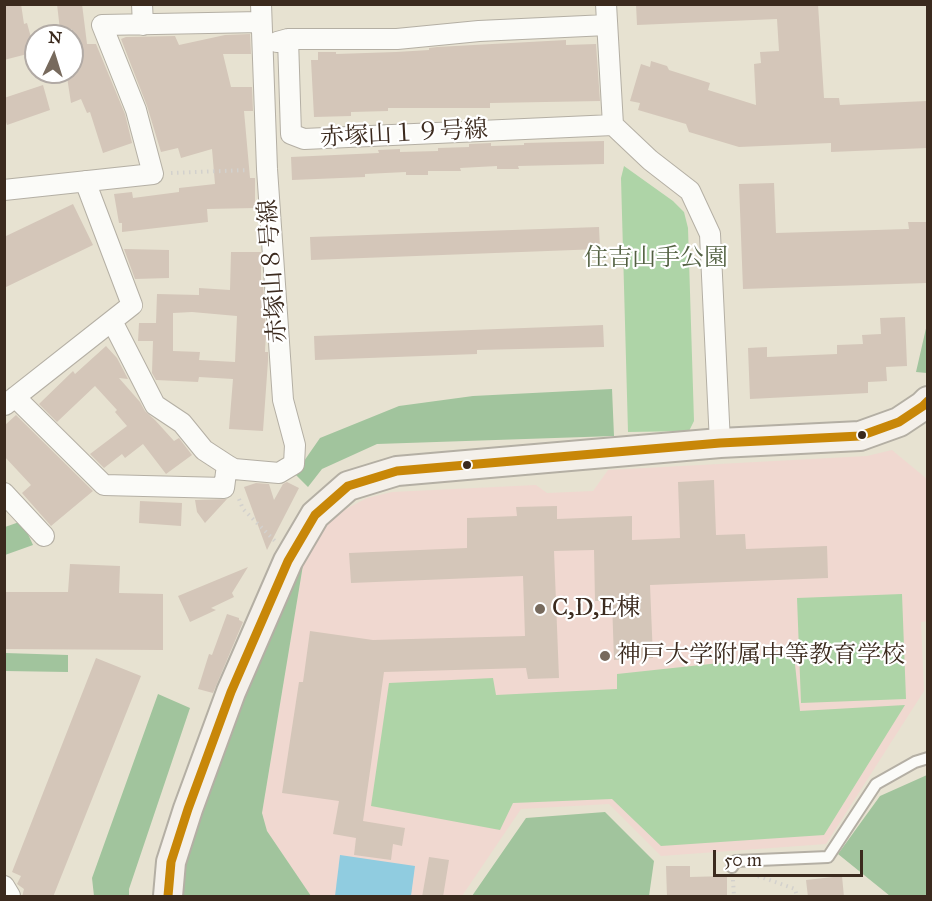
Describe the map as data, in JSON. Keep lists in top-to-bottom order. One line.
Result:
{"streets":{"street":["赤塚山１９号線","赤塚山８号線"]},"parks":["住吉山手公園"],"places":["C,D,E棟","神戸大学附属中等教育学校"],"scale_bar":"50 m","north":"top"}
